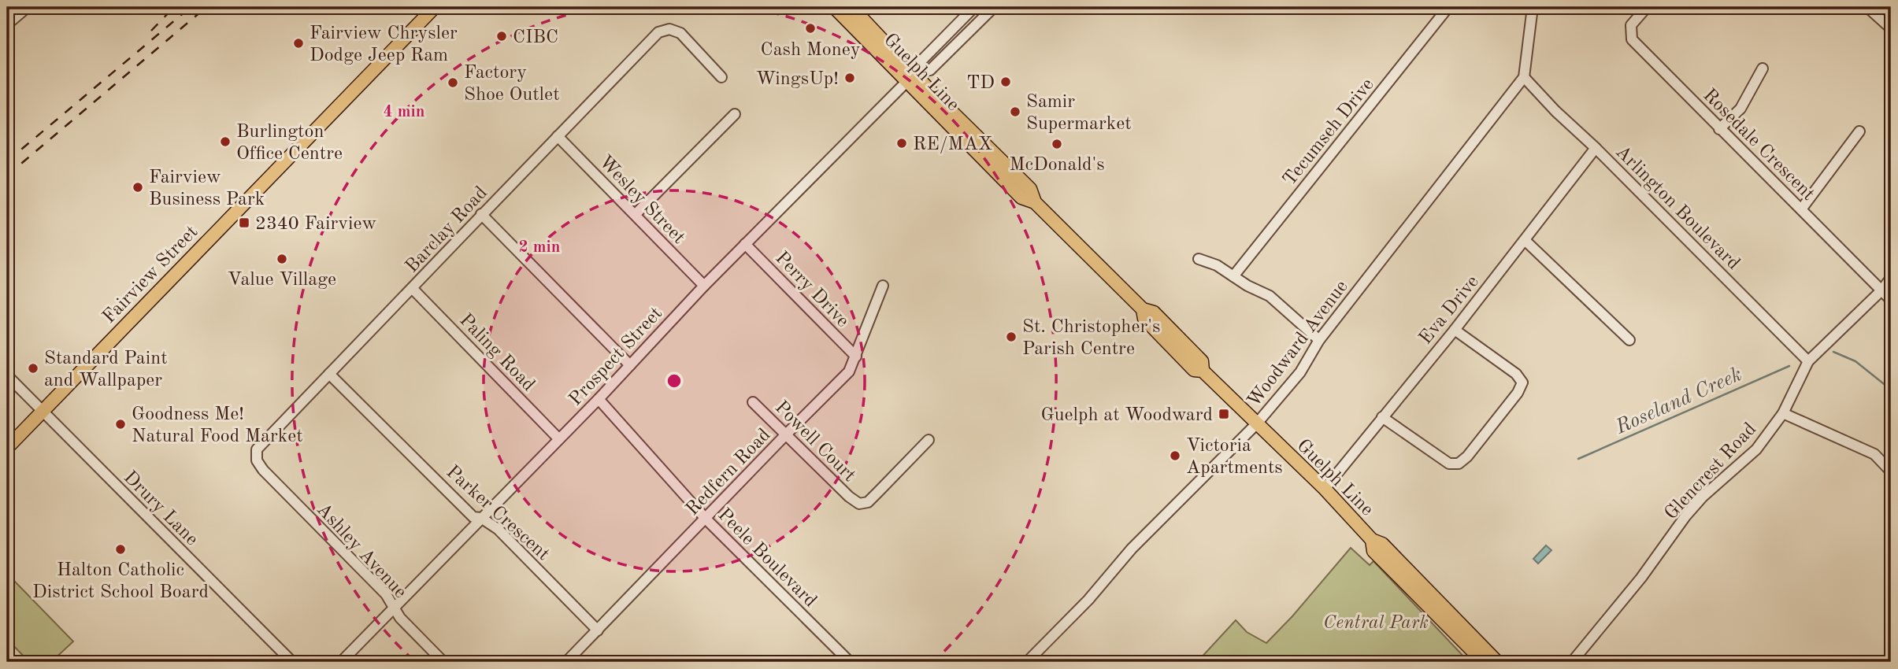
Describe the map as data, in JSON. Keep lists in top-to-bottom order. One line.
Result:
{"streets":{"main road":["Guelph Line","Fairview Street"],"street":["Tecumseh Drive","Rosedale Crescent","Wesley Street","Arlington Boulevard","Barclay Road","Perry Drive","Eva Drive","Woodward Avenue","Paling Road","Prospect Street","Powell Court","Glencrest Road","Redfern Road","Drury Lane","Parker Crescent","Ashley Avenue","Peele Boulevard"]},"crossings":[["Guelph Line","Eva Drive"],["Guelph Line","Woodward Avenue"],["Guelph Line","Prospect Street"],["Rosedale Crescent","Glencrest Road"],["Wesley Street","Barclay Road"],["Wesley Street","Prospect Street"],["Arlington Boulevard","Eva Drive"],["Arlington Boulevard","Woodward Avenue"],["Arlington Boulevard","Glencrest Road"],["Barclay Road","Paling Road"],["Barclay Road","Parker Crescent"],["Barclay Road","Ashley Avenue"],["Fairview Street","Drury Lane"],["Perry Drive","Prospect Street"],["Perry Drive","Redfern Road"],["Paling Road","Prospect Street"],["Prospect Street","Parker Crescent"],["Prospect Street","Ashley Avenue"],["Prospect Street","Peele Boulevard"],["Powell Court","Redfern Road"],["Redfern Road","Parker Crescent"],["Redfern Road","Peele Boulevard"]],"water":["Roseland Creek"],"parks":["Central Park"],"places":{"other":["Cash Money","CIBC","Fairview Chrysler Dodge Jeep Ram","WingsUp!","TD","Factory Shoe Outlet","Samir Supermarket","Burlington Office Centre","RE/MAX","McDonald's","Fairview Business Park","Value Village","St. Christopher's Parish Centre","Standard Paint and Wallpaper","Goodness Me! Natural Food Market","Victoria Apartments","Halton Catholic District School Board"],"transit":["2340 Fairview","Guelph at Woodward"]},"rings":["4 min","2 min"]}
